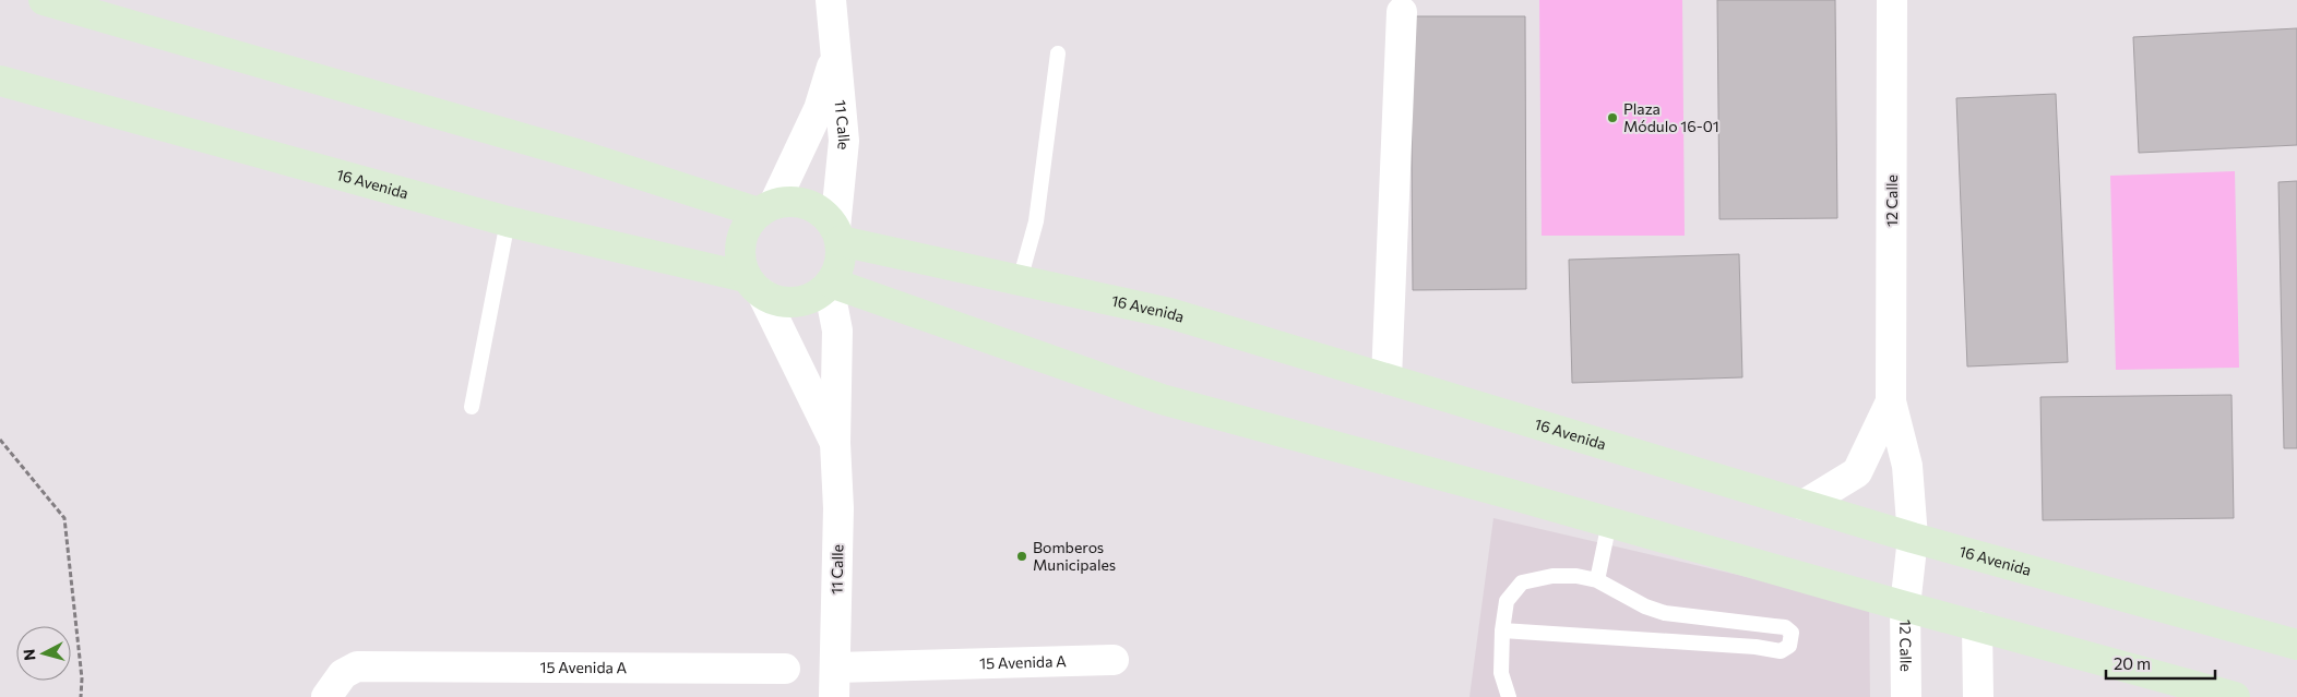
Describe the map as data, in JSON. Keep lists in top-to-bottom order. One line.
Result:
{"streets":{"main road":["16 Avenida"],"street":["11 Calle","12 Calle","15 Avenida A"]},"crossings":[["11 Calle","16 Avenida"],["11 Calle","15 Avenida A"],["16 Avenida","12 Calle"]],"places":["Plaza Módulo 16-01","Bomberos Municipales"],"scale_bar":"20 m","north":"left"}
